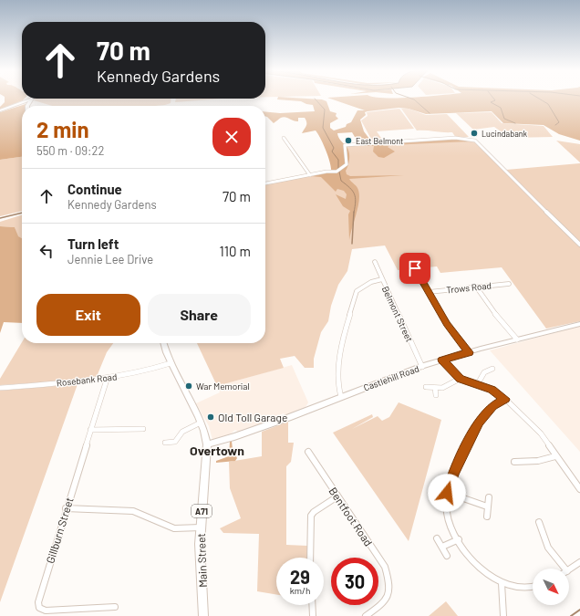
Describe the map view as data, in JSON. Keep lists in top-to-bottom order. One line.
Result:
{"streets":{"main road":["Castlehill Road","A71","Main Street"],"street":["Trows Road","Belmont Street","Rosebank Road","Bentfoot Road","Gillburn Street"]},"crossings":[["Belmont Street","Castlehill Road"],["Castlehill Road","Main Street"],["Rosebank Road","Gillburn Street"],["Rosebank Road","Main Street"]],"districts":["Overtown"],"places":["Lucindabank","East Belmont","War Memorial","Old Toll Garage"],"north":"bottom right","page":{"turn":["70 m","Kennedy Gardens"],"heading":["2 min","550 m · 09:22"],"list":[{"name":"Continue","note":"Kennedy Gardens","value":"70 m"},{"name":"Turn left","note":"Jennie Lee Drive","value":"110 m"}],"buttons":["Exit","Share"],"speed":"29 km/h","limit":"30"}}
